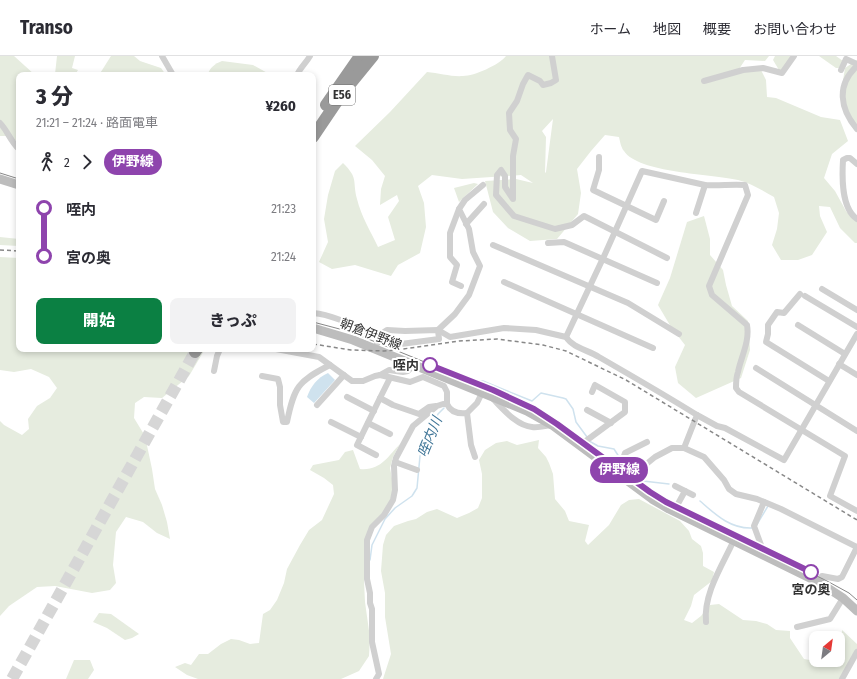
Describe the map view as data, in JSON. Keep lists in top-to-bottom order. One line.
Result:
{"streets":{"highway":["E56"],"main road":["朝倉伊野線"]},"water":["咥内川"],"places":["咥内","宮の奥"],"lines":["tram line 伊野線"],"north":"top right","page":{"header":"Transo","nav":["ホーム","地図","概要","お問い合わせ"],"on_map":"伊野線","heading":["3 分","21:21 – 21:24 · 路面電車","¥260"],"legs":["2","伊野線"],"list":[{"name":"咥内","value":"21:23"},{"name":"宮の奥","value":"21:24"}],"buttons":["開始","きっぷ"]}}
